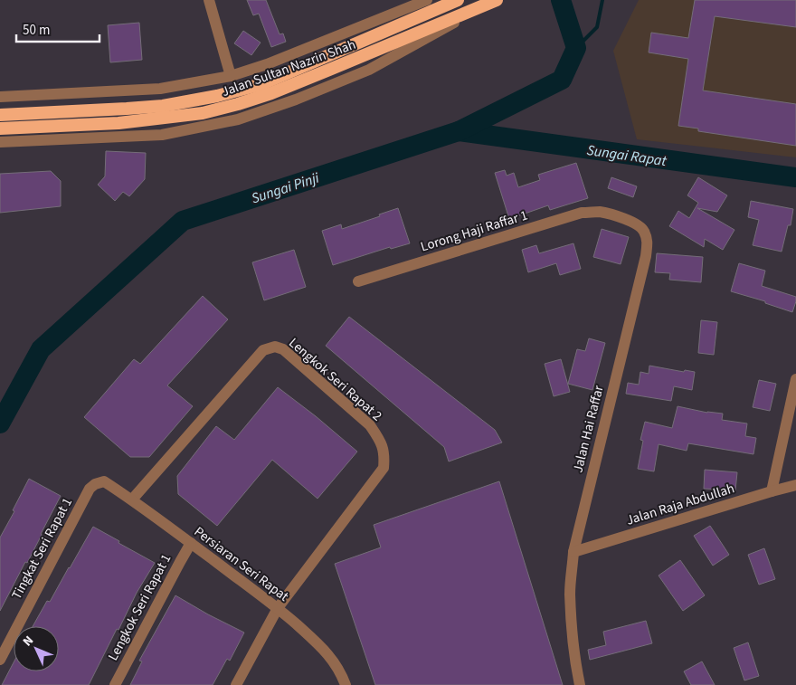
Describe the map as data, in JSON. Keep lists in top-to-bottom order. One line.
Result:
{"streets":{"highway":["Jalan Sultan Nazrin Shah"],"street":["Lorong Haji Raffar 1","Lengkok Seri Rapat 2","Jalan Hai Raffar","Jalan Raja Abdullah","Tingkat Seri Rapat 1","Persiaran Seri Rapat","Lengkok Seri Rapat 1"]},"crossings":[["Lorong Haji Raffar 1","Jalan Hai Raffar"],["Lengkok Seri Rapat 2","Persiaran Seri Rapat"],["Jalan Hai Raffar","Jalan Raja Abdullah"],["Tingkat Seri Rapat 1","Persiaran Seri Rapat"],["Persiaran Seri Rapat","Lengkok Seri Rapat 1"]],"water":["Sungai Rapat","Sungai Pinji"],"scale_bar":"50 m","north":"top left"}
